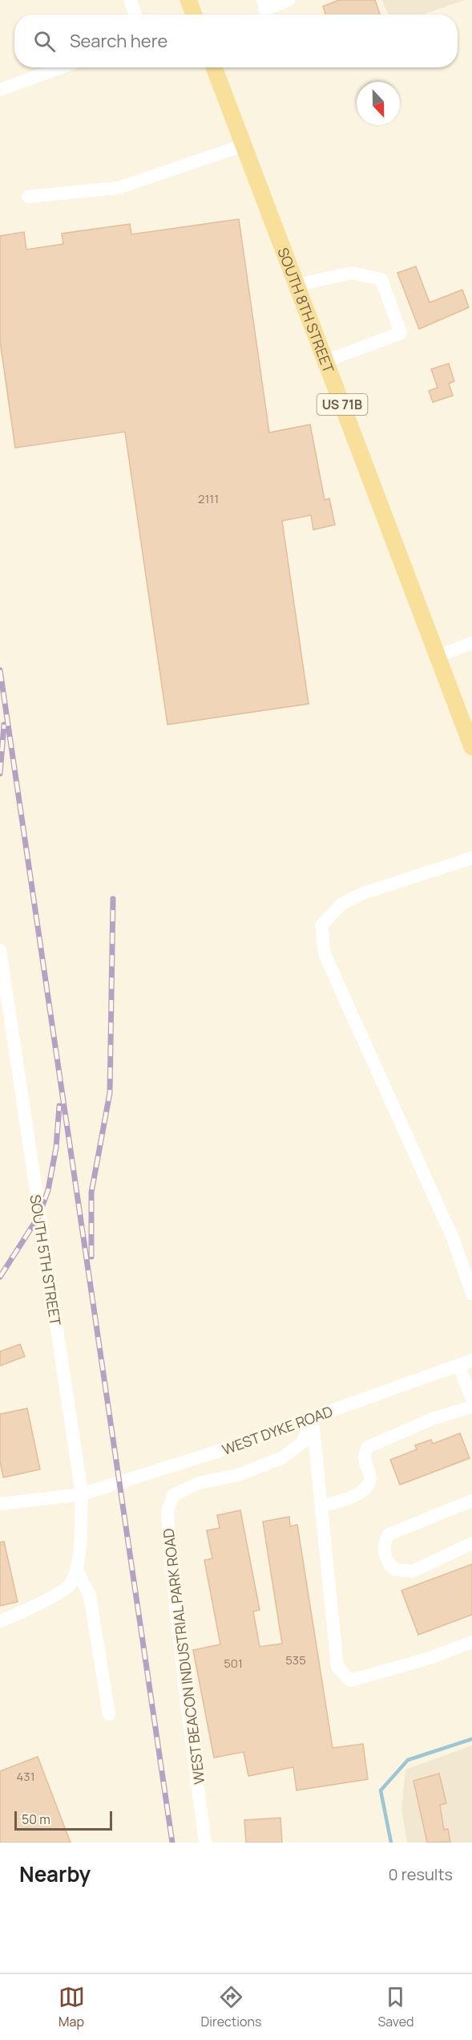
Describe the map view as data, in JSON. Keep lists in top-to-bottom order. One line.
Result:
{"streets":{"main road":["SOUTH 8TH STREET","US 71B"],"street":["SOUTH 5TH STREET","WEST DYKE ROAD","WEST BEACON INDUSTRIAL PARK ROAD"]},"crossings":[["SOUTH 5TH STREET","WEST DYKE ROAD"],["WEST DYKE ROAD","WEST BEACON INDUSTRIAL PARK ROAD"]],"house_numbers":["2111","535","501","431"],"scale_bar":"50 m","north":"bottom","page":{"search":"Search here","scale":"50 m","heading":["Nearby","0 results"],"nav":["Map","Directions","Saved"]}}
